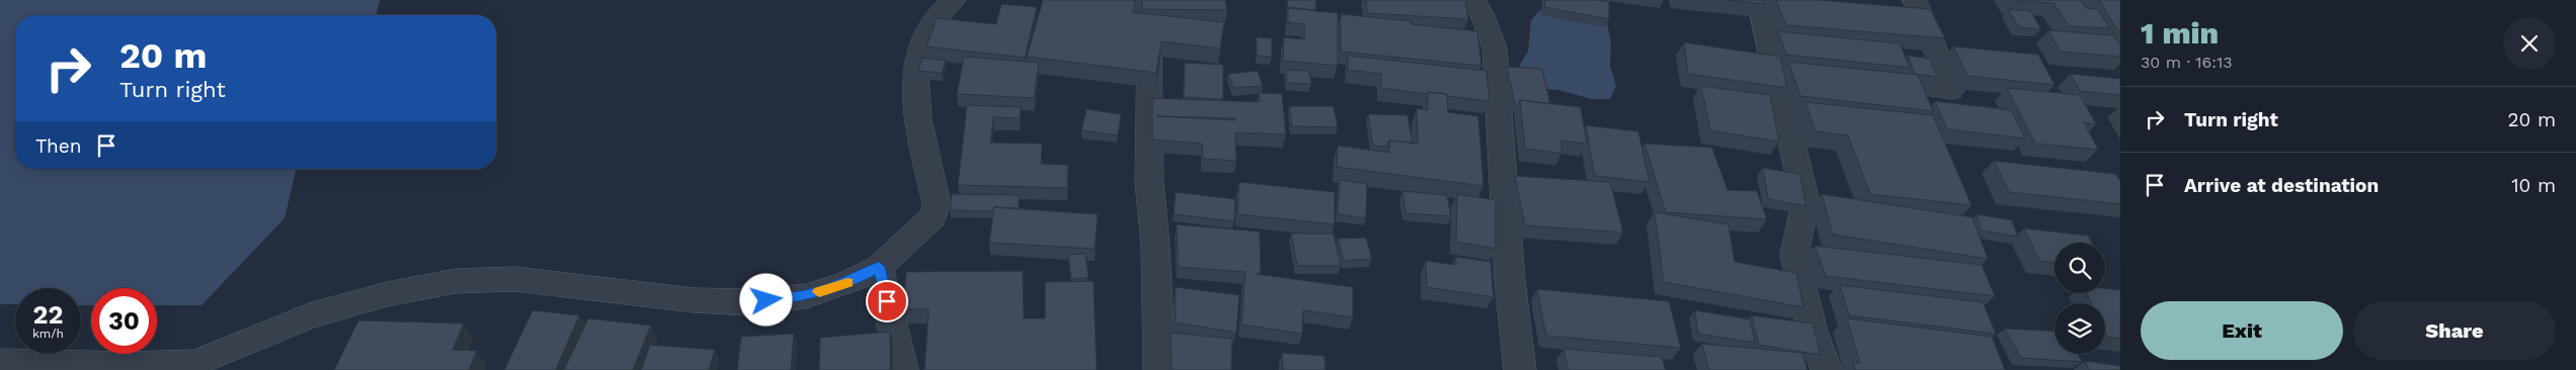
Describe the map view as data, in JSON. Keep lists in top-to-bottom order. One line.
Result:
{"page":{"heading":["1 min","30 m · 16:13"],"turn":["20 m","Turn right"],"list":[{"name":"Turn right","value":"20 m"},{"name":"Arrive at destination","value":"10 m"}],"then":"Then","speed":"22 km/h","limit":"30","buttons":["Exit","Share"]}}
